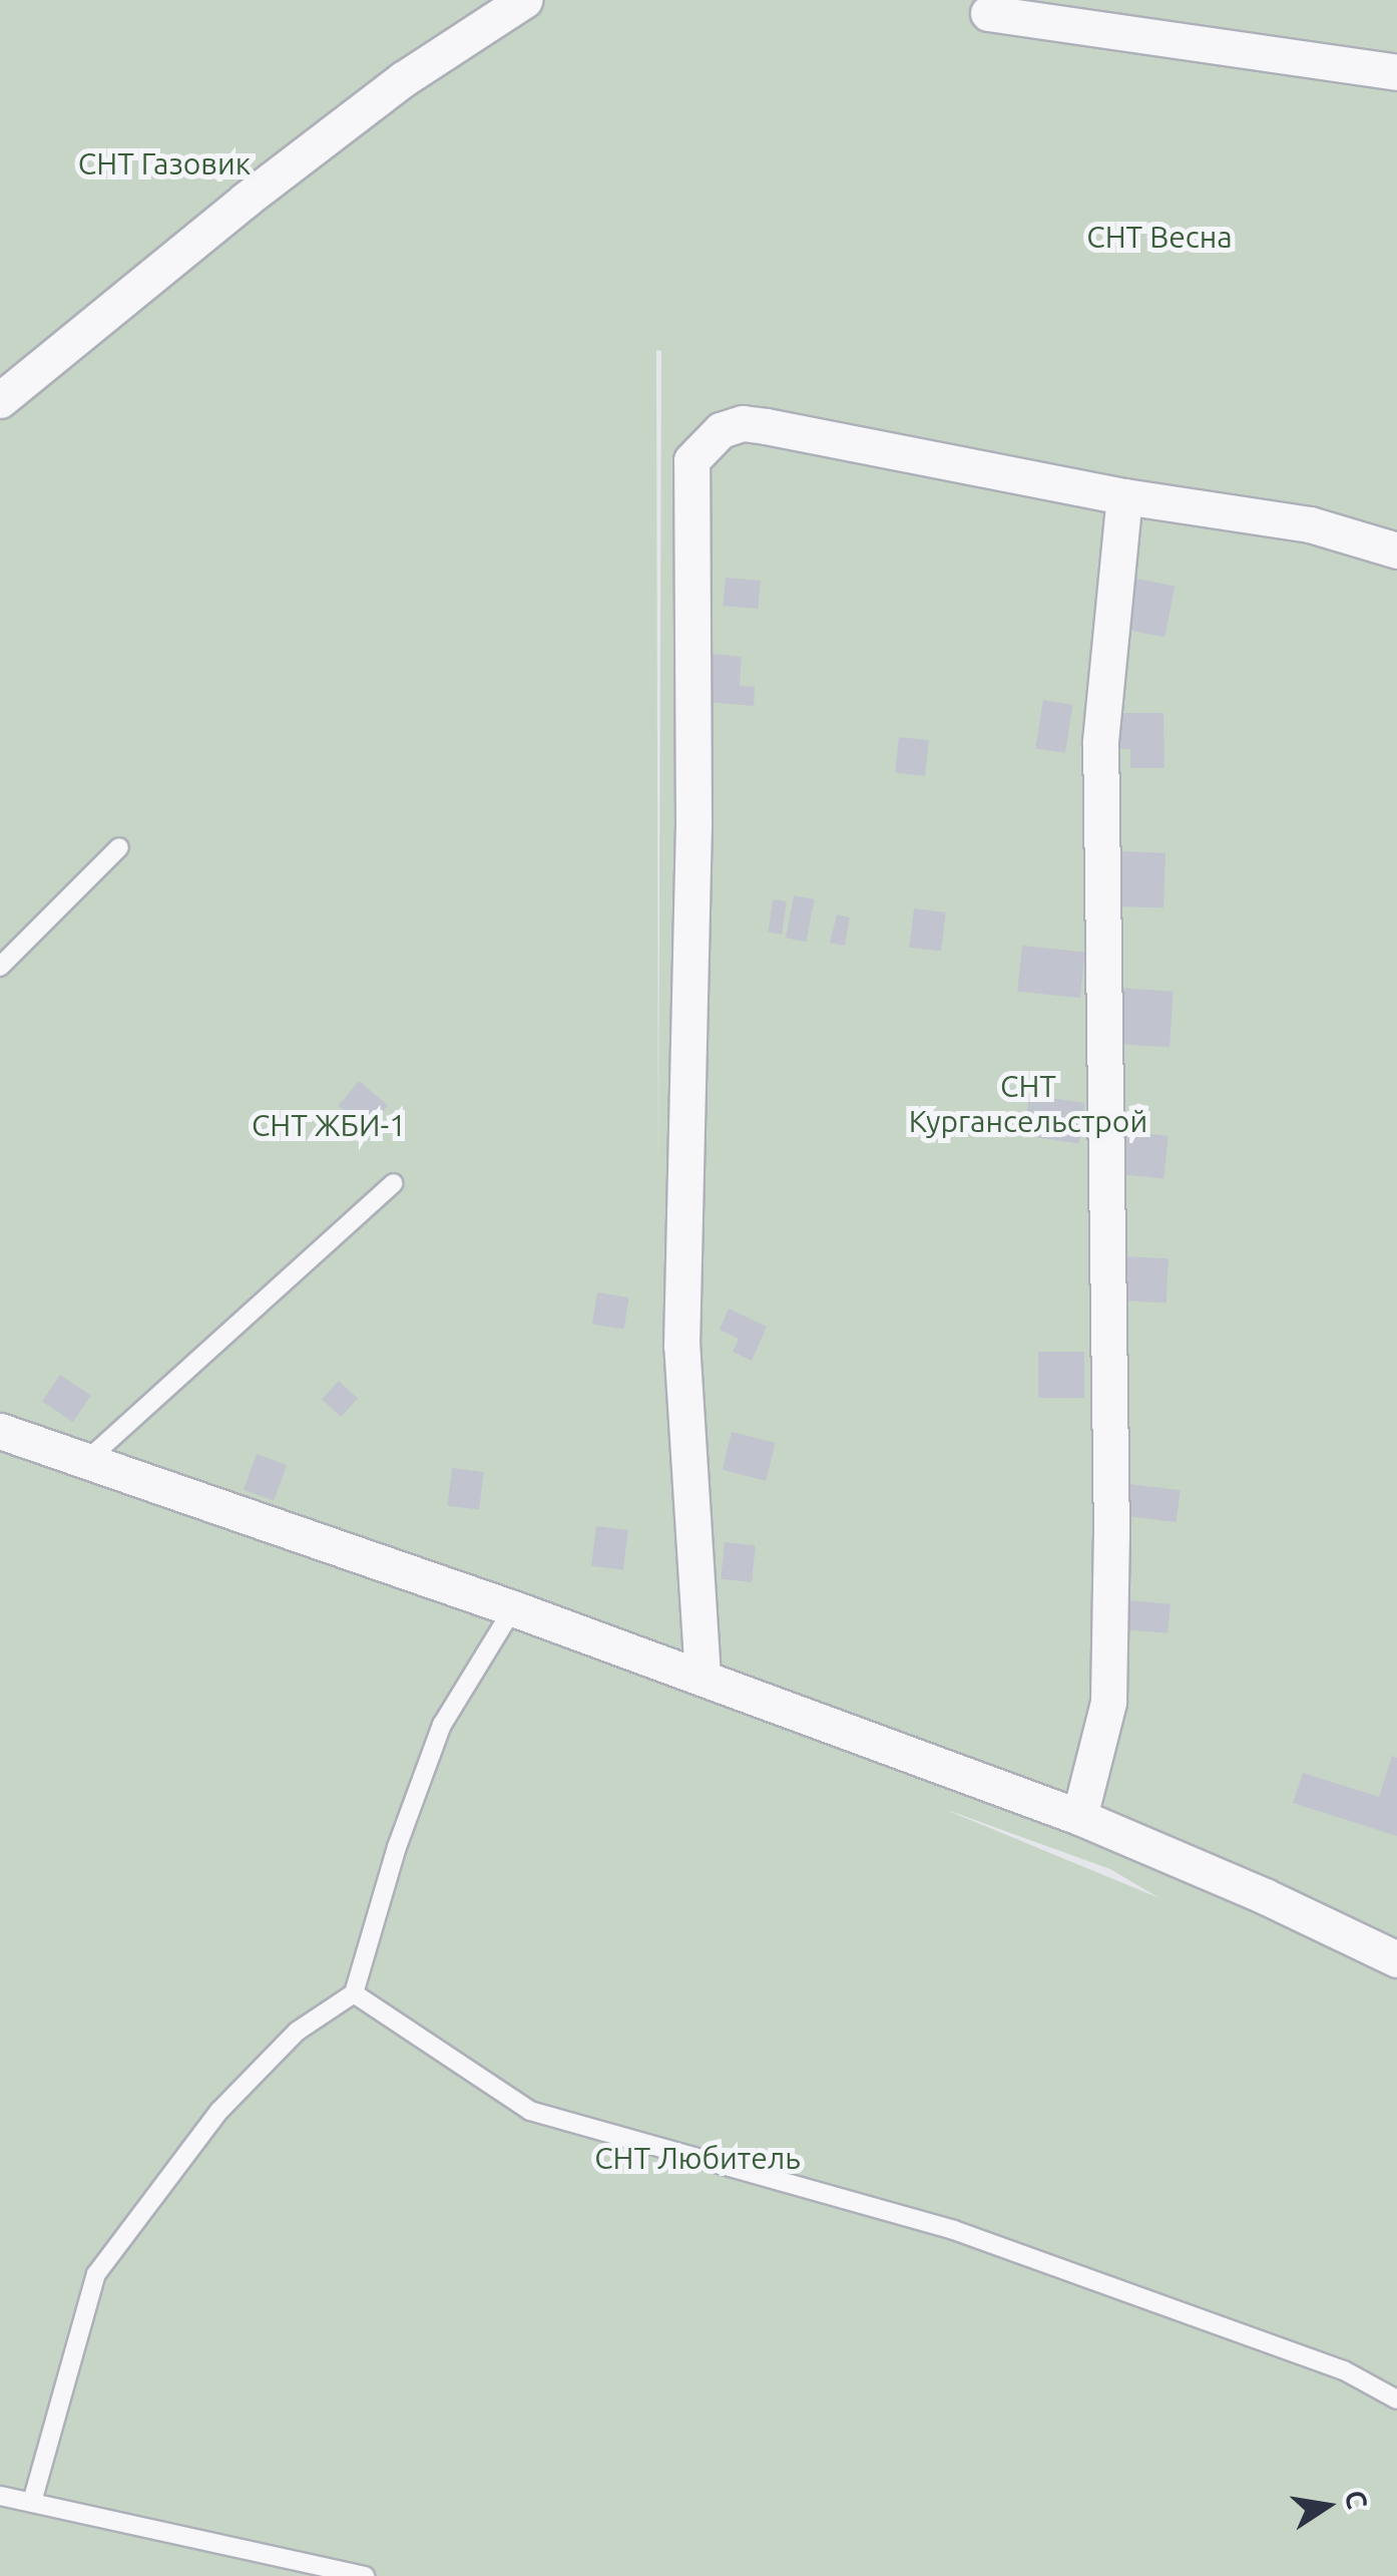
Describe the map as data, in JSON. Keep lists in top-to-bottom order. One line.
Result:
{"parks":["СНТ Газовик","СНТ Весна","СНТ Кургансельстрой","СНТ ЖБИ-1","СНТ Любитель"],"north":"right"}
